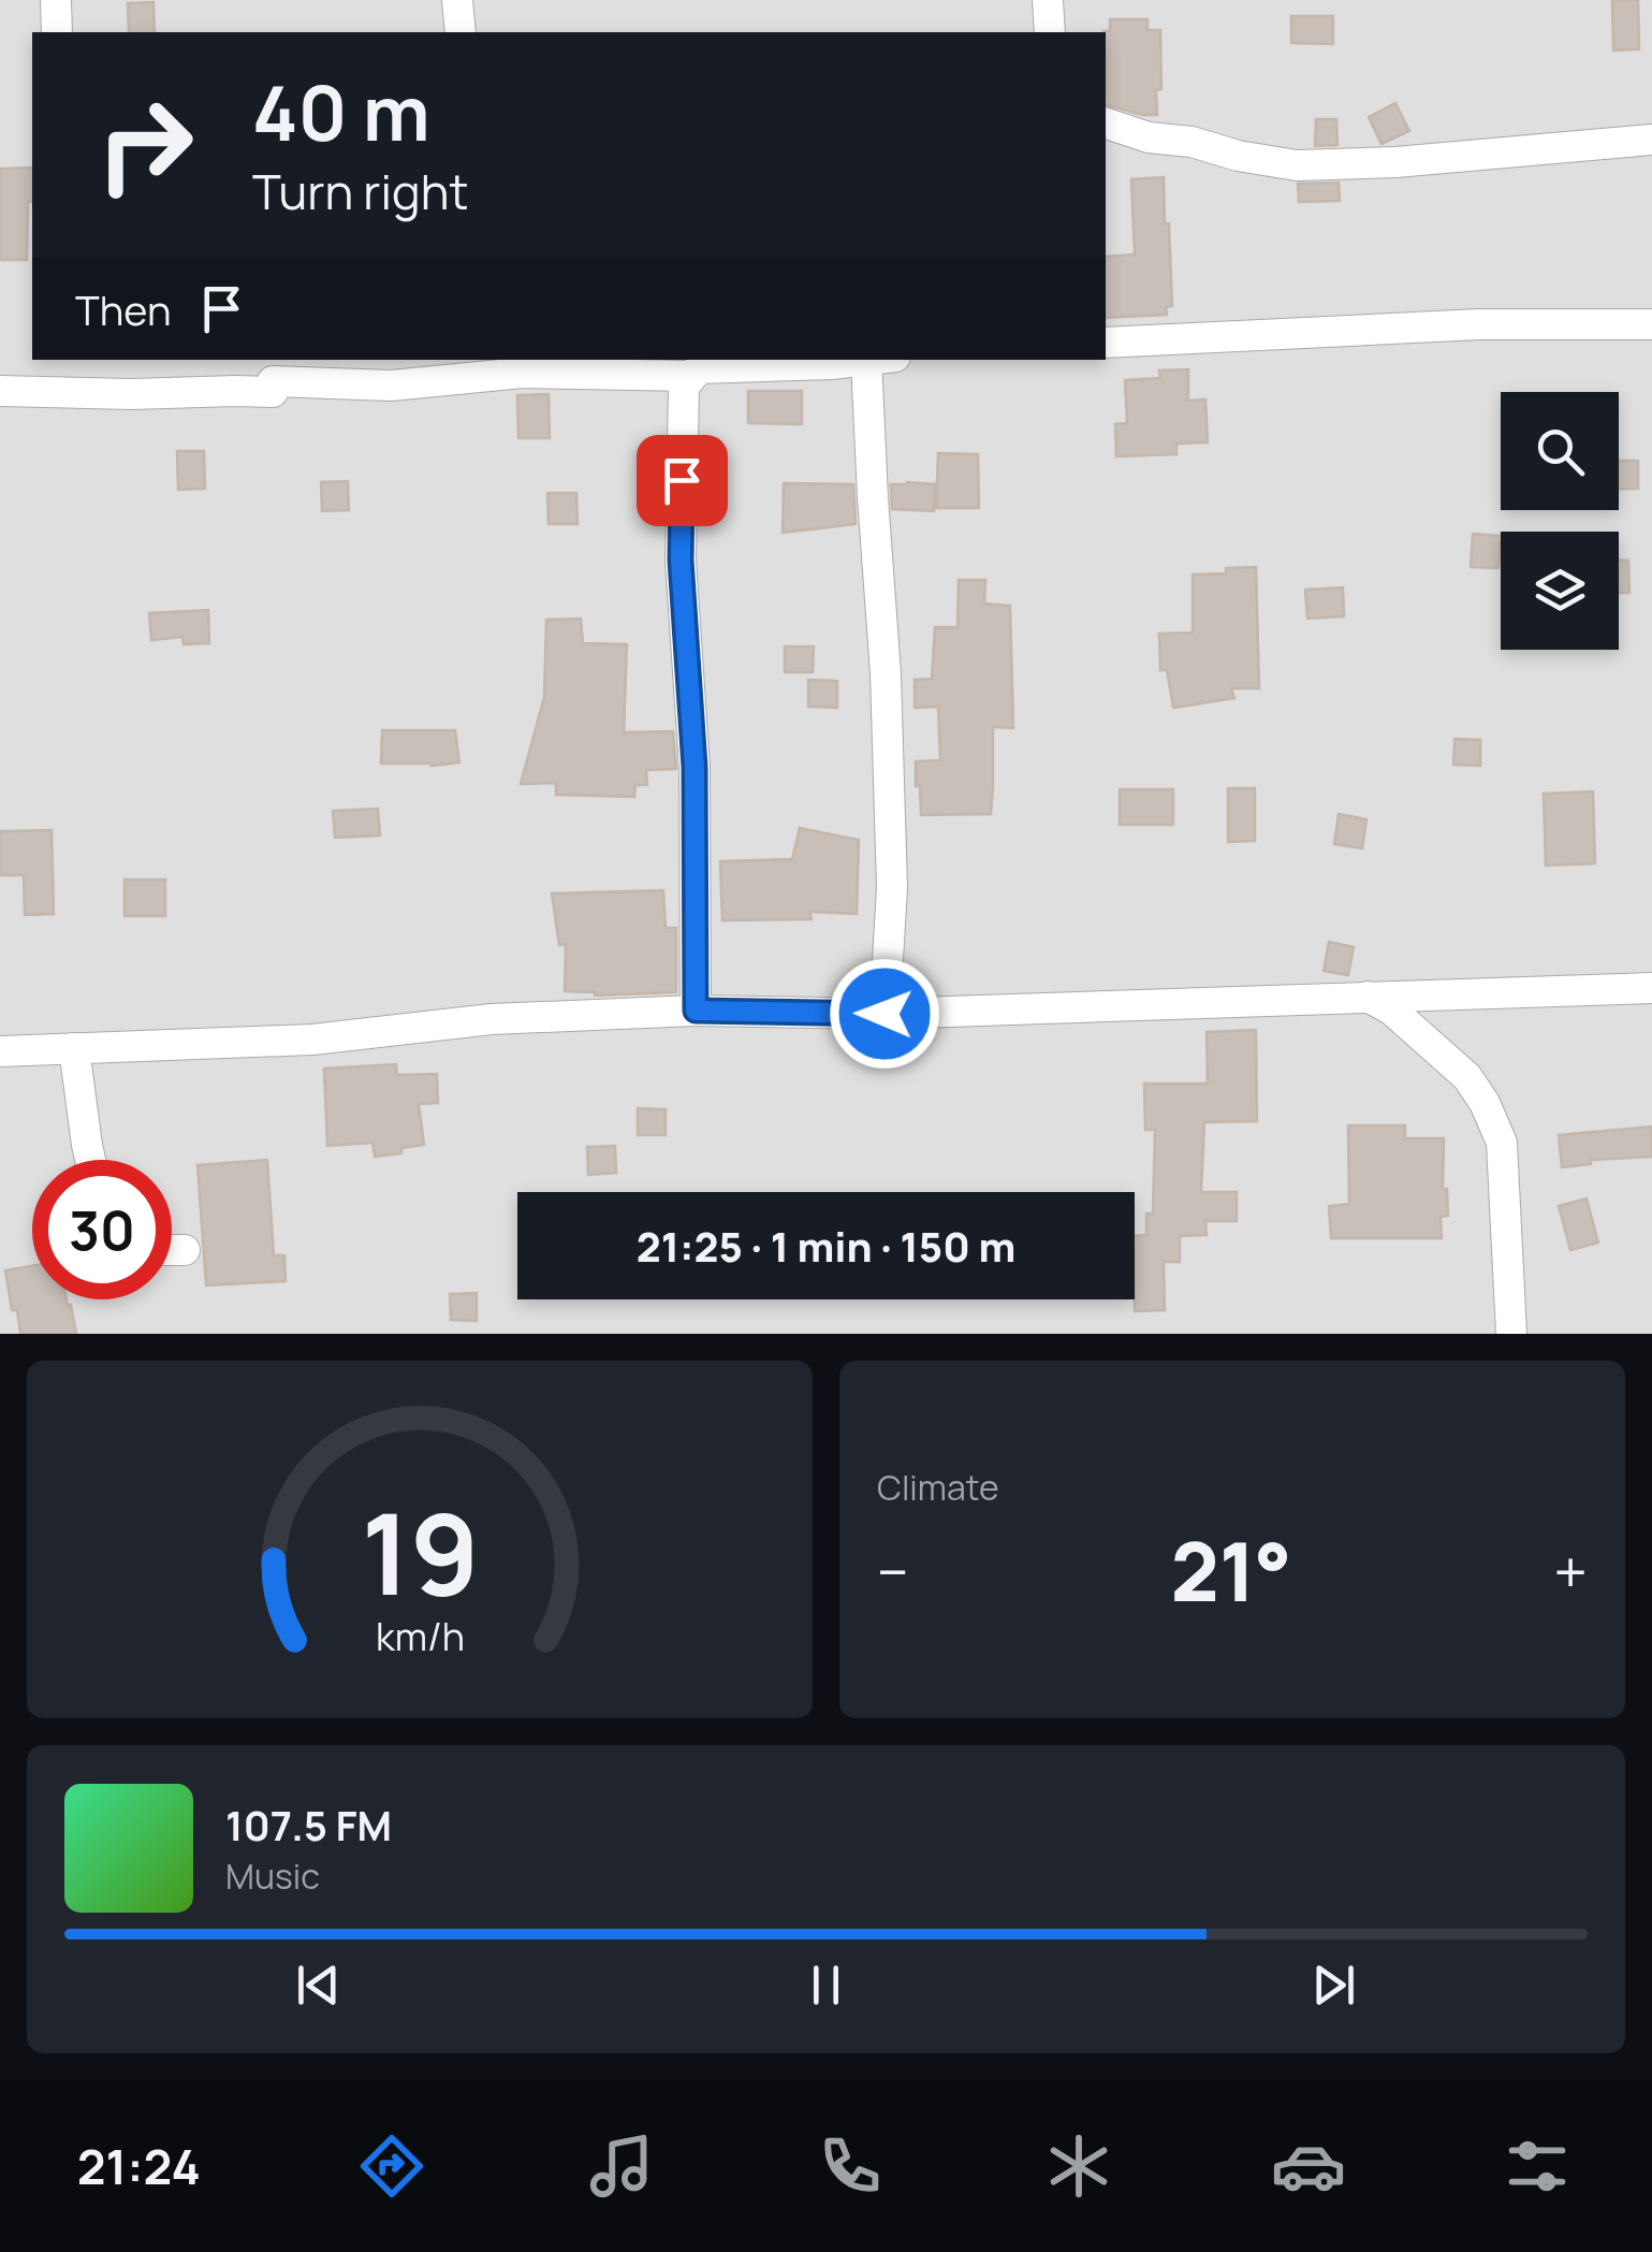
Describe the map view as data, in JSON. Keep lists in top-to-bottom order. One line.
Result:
{"page":{"turn":["40 m","Turn right"],"then":"Then","limit":"30","trip":"21:25 · 1 min · 150 m","tile":"Climate","heat":["−","21°","+"],"song":["107.5 FM","Music"],"tabs":"21:24","gauge":["19","km/h"]}}
